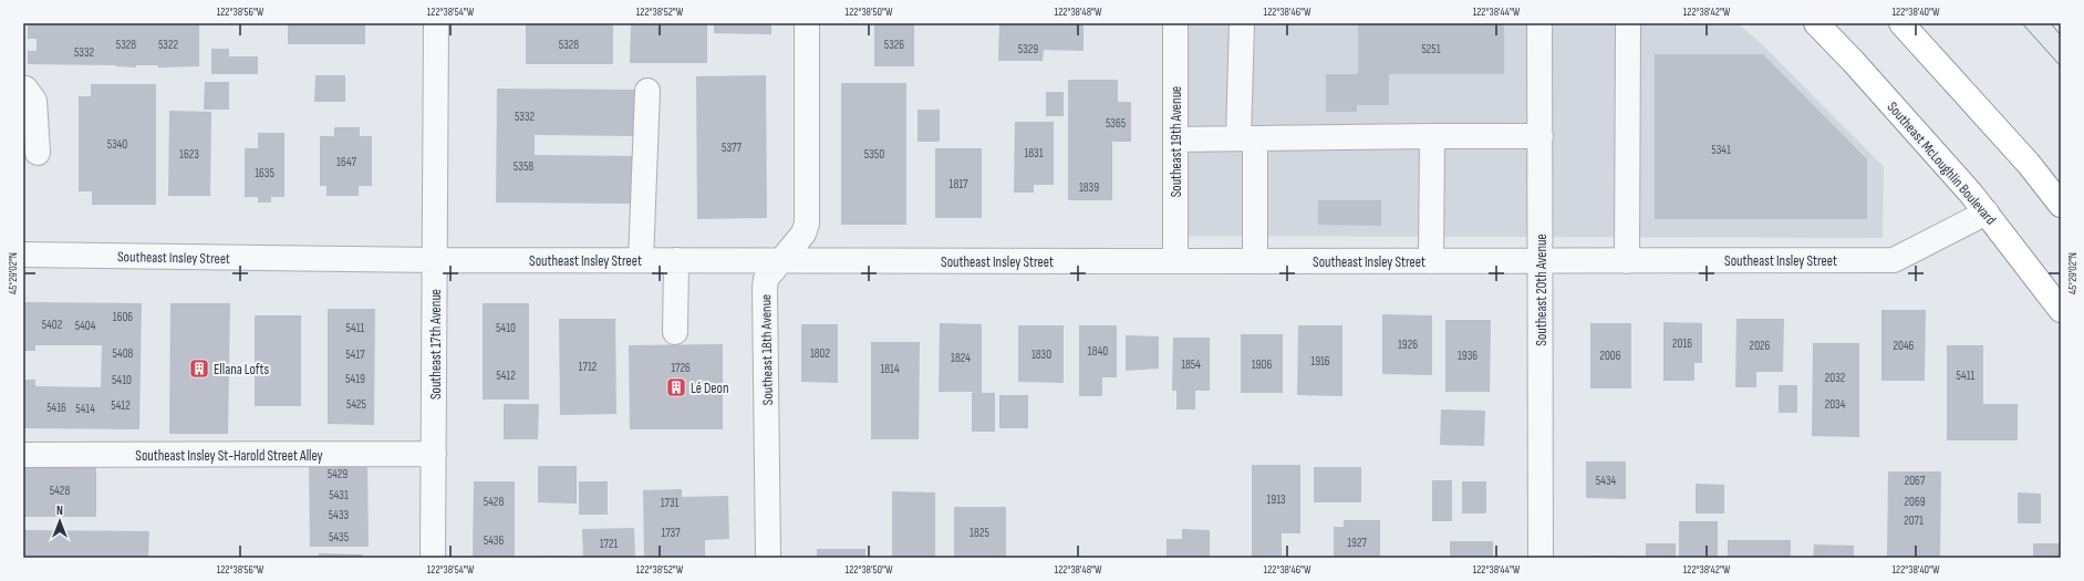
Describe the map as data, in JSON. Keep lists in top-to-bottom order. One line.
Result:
{"streets":{"highway":["Southeast McLoughlin Boulevard"],"street":["Southeast 19th Avenue","Southeast Insley Street","Southeast 20th Avenue","Southeast 17th Avenue","Southeast 18th Avenue","Southeast Insley St-Harold Street Alley"]},"crossings":[["Southeast 19th Avenue","Southeast Insley Street"],["Southeast McLoughlin Boulevard","Southeast Insley Street"],["Southeast Insley Street","Southeast 20th Avenue"],["Southeast Insley Street","Southeast 17th Avenue"],["Southeast Insley Street","Southeast 18th Avenue"],["Southeast 17th Avenue","Southeast Insley St-Harold Street Alley"]],"places":{"building":["Ellana Lofts","Lé Deon"]},"house_numbers":["5328","5322","5328","5326","5329","5251","5332","5332","5365","5340","5377","5341","1831","1623","5350","1647","5358","1635","1817","1839","1606","5402","5404","5411","5410","2016","1926","2026","2046","1840","5408","1802","5417","1830","1936","2006","1824","1916","1854","1906","1712","1726","1814","5412","5411","2032","5419","5410","5425","2034","5412","5416","5414","5429","5434","2067","5428","5431","1913","5428","2069","1731","5433","2071","1737","1825","5435","5436","1927","1721"],"north":"top","coordinates":["122°38'56\"W","122°38'54\"W","122°38'52\"W","122°38'50\"W","122°38'48\"W","122°38'46\"W","122°38'44\"W","122°38'42\"W","122°38'40\"W","45°29'02\"N"]}
